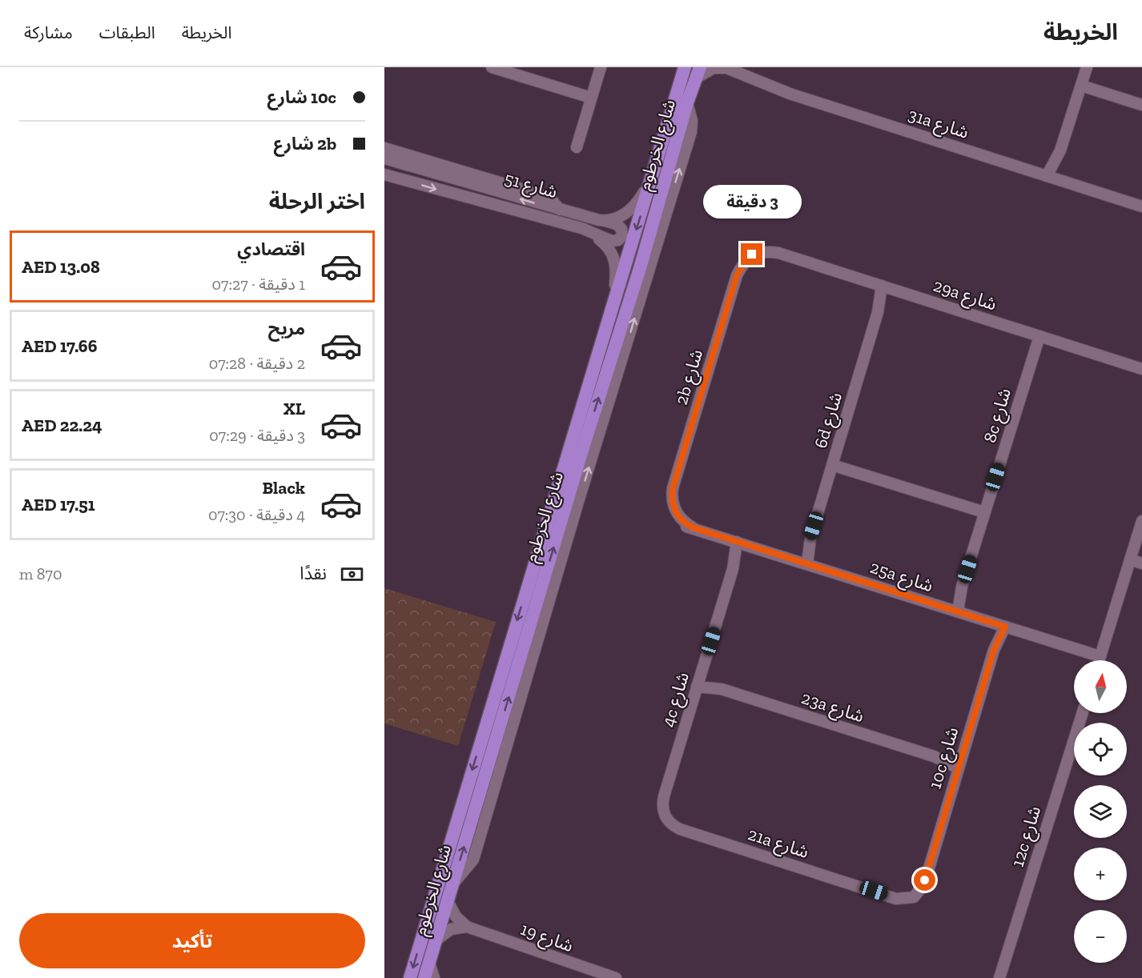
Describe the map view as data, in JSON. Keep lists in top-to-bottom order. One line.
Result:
{"streets":{"main road":["شارع الخرطوم"],"street":["31a شارع","شارع 51","29a شارع","2b شارع","8c شارع","6d شارع","25a شارع","4c شارع","23a شارع","10c شارع","12c شارع","21a شارع","شارع 19"]},"crossings":[["31a شارع","شارع الخرطوم"],["شارع الخرطوم","شارع 51"],["29a شارع","2b شارع"],["29a شارع","8c شارع"],["29a شارع","6d شارع"],["2b شارع","25a شارع"],["8c شارع","25a شارع"],["6d شارع","25a شارع"],["25a شارع","4c شارع"],["25a شارع","10c شارع"],["4c شارع","23a شارع"],["4c شارع","21a شارع"],["23a شارع","10c شارع"],["10c شارع","21a شارع"]],"north":"top","page":{"header":"الخريطة","nav":["الخريطة","الطبقات","مشاركة"],"banner":["10c شارع","2b شارع"],"heading":"اختر الرحلة","bubble":"3 دقيقة","list":[{"name":"اقتصادي","note":"1 دقيقة · 07:27","value":"AED 13.08"},{"name":"مريح","note":"2 دقيقة · 07:28","value":"AED 17.66"},{"name":"XL","note":"3 دقيقة · 07:29","value":"AED 22.24"},{"name":"Black","note":"4 دقيقة · 07:30","value":"AED 17.51"}],"pay":["نقدًا","870 m"],"map_buttons":["+","−"],"buttons":"تأكيد"}}
